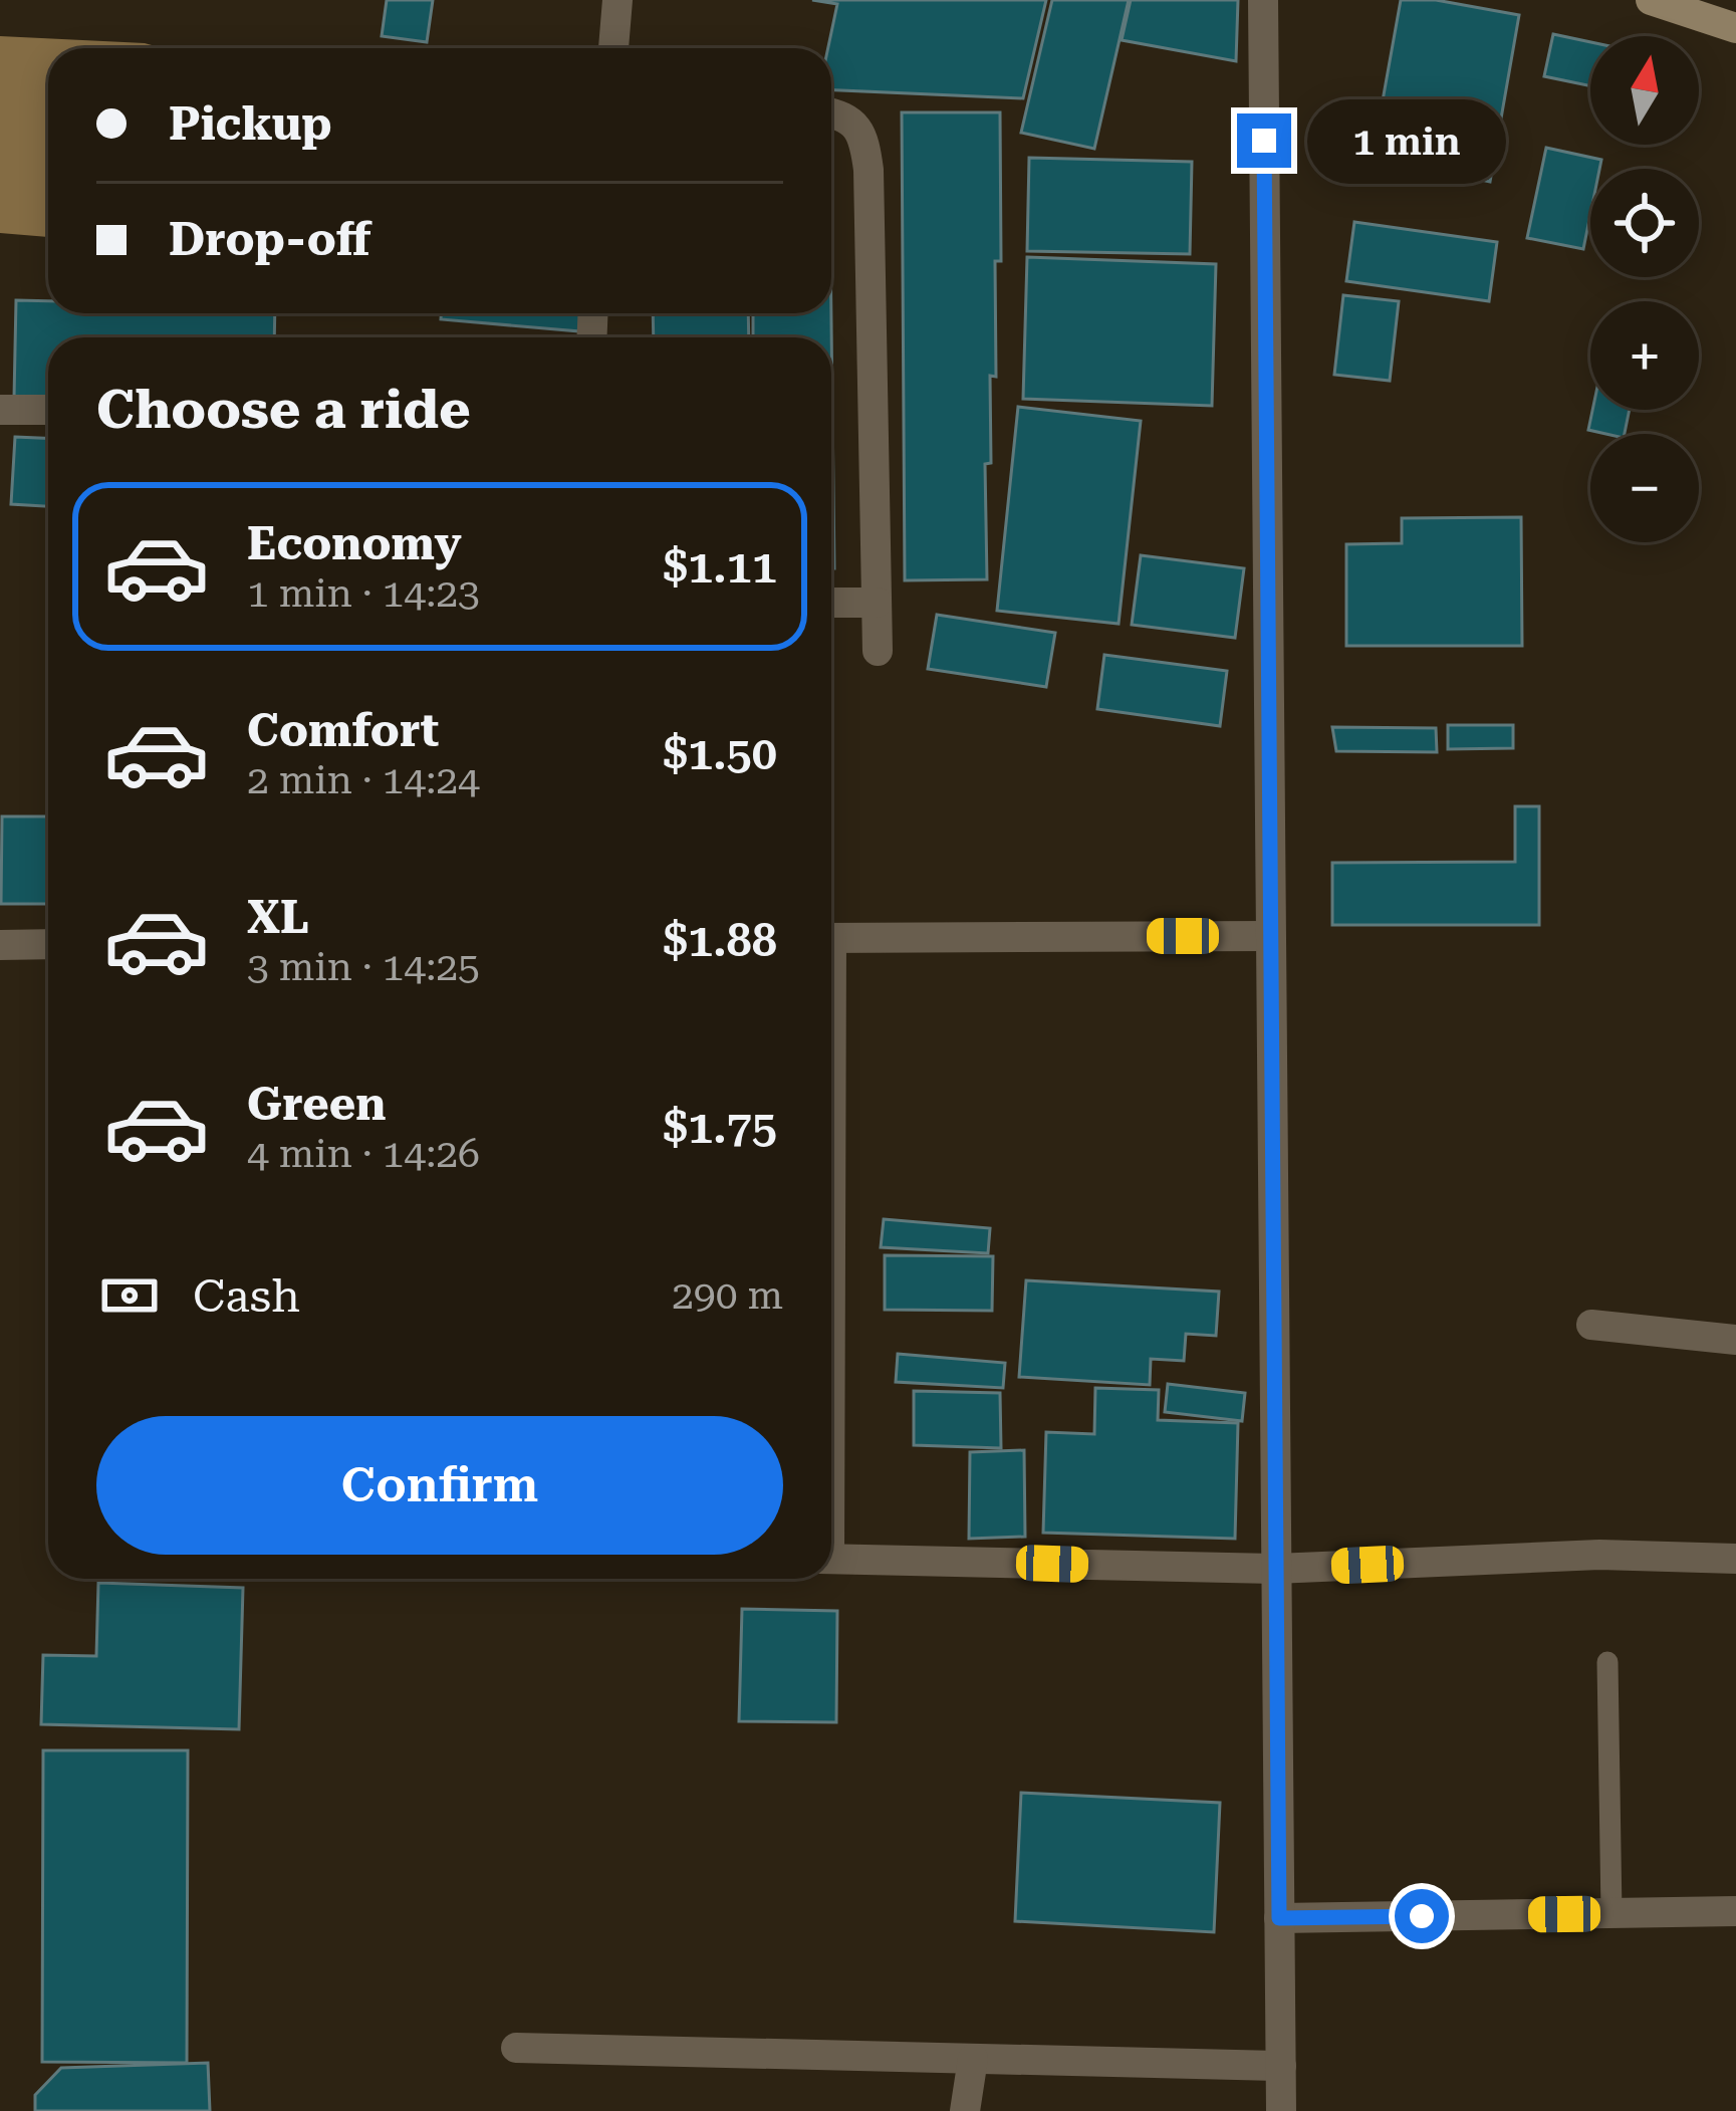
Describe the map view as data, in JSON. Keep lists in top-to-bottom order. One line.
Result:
{"north":"top","page":{"map_buttons":["+","−"],"banner":["Pickup","Drop-off"],"bubble":"1 min","heading":"Choose a ride","list":[{"name":"Economy","note":"1 min · 14:23","value":"$1.11"},{"name":"Comfort","note":"2 min · 14:24","value":"$1.50"},{"name":"XL","note":"3 min · 14:25","value":"$1.88"},{"name":"Green","note":"4 min · 14:26","value":"$1.75"}],"pay":["Cash","290 m"],"buttons":"Confirm"}}
